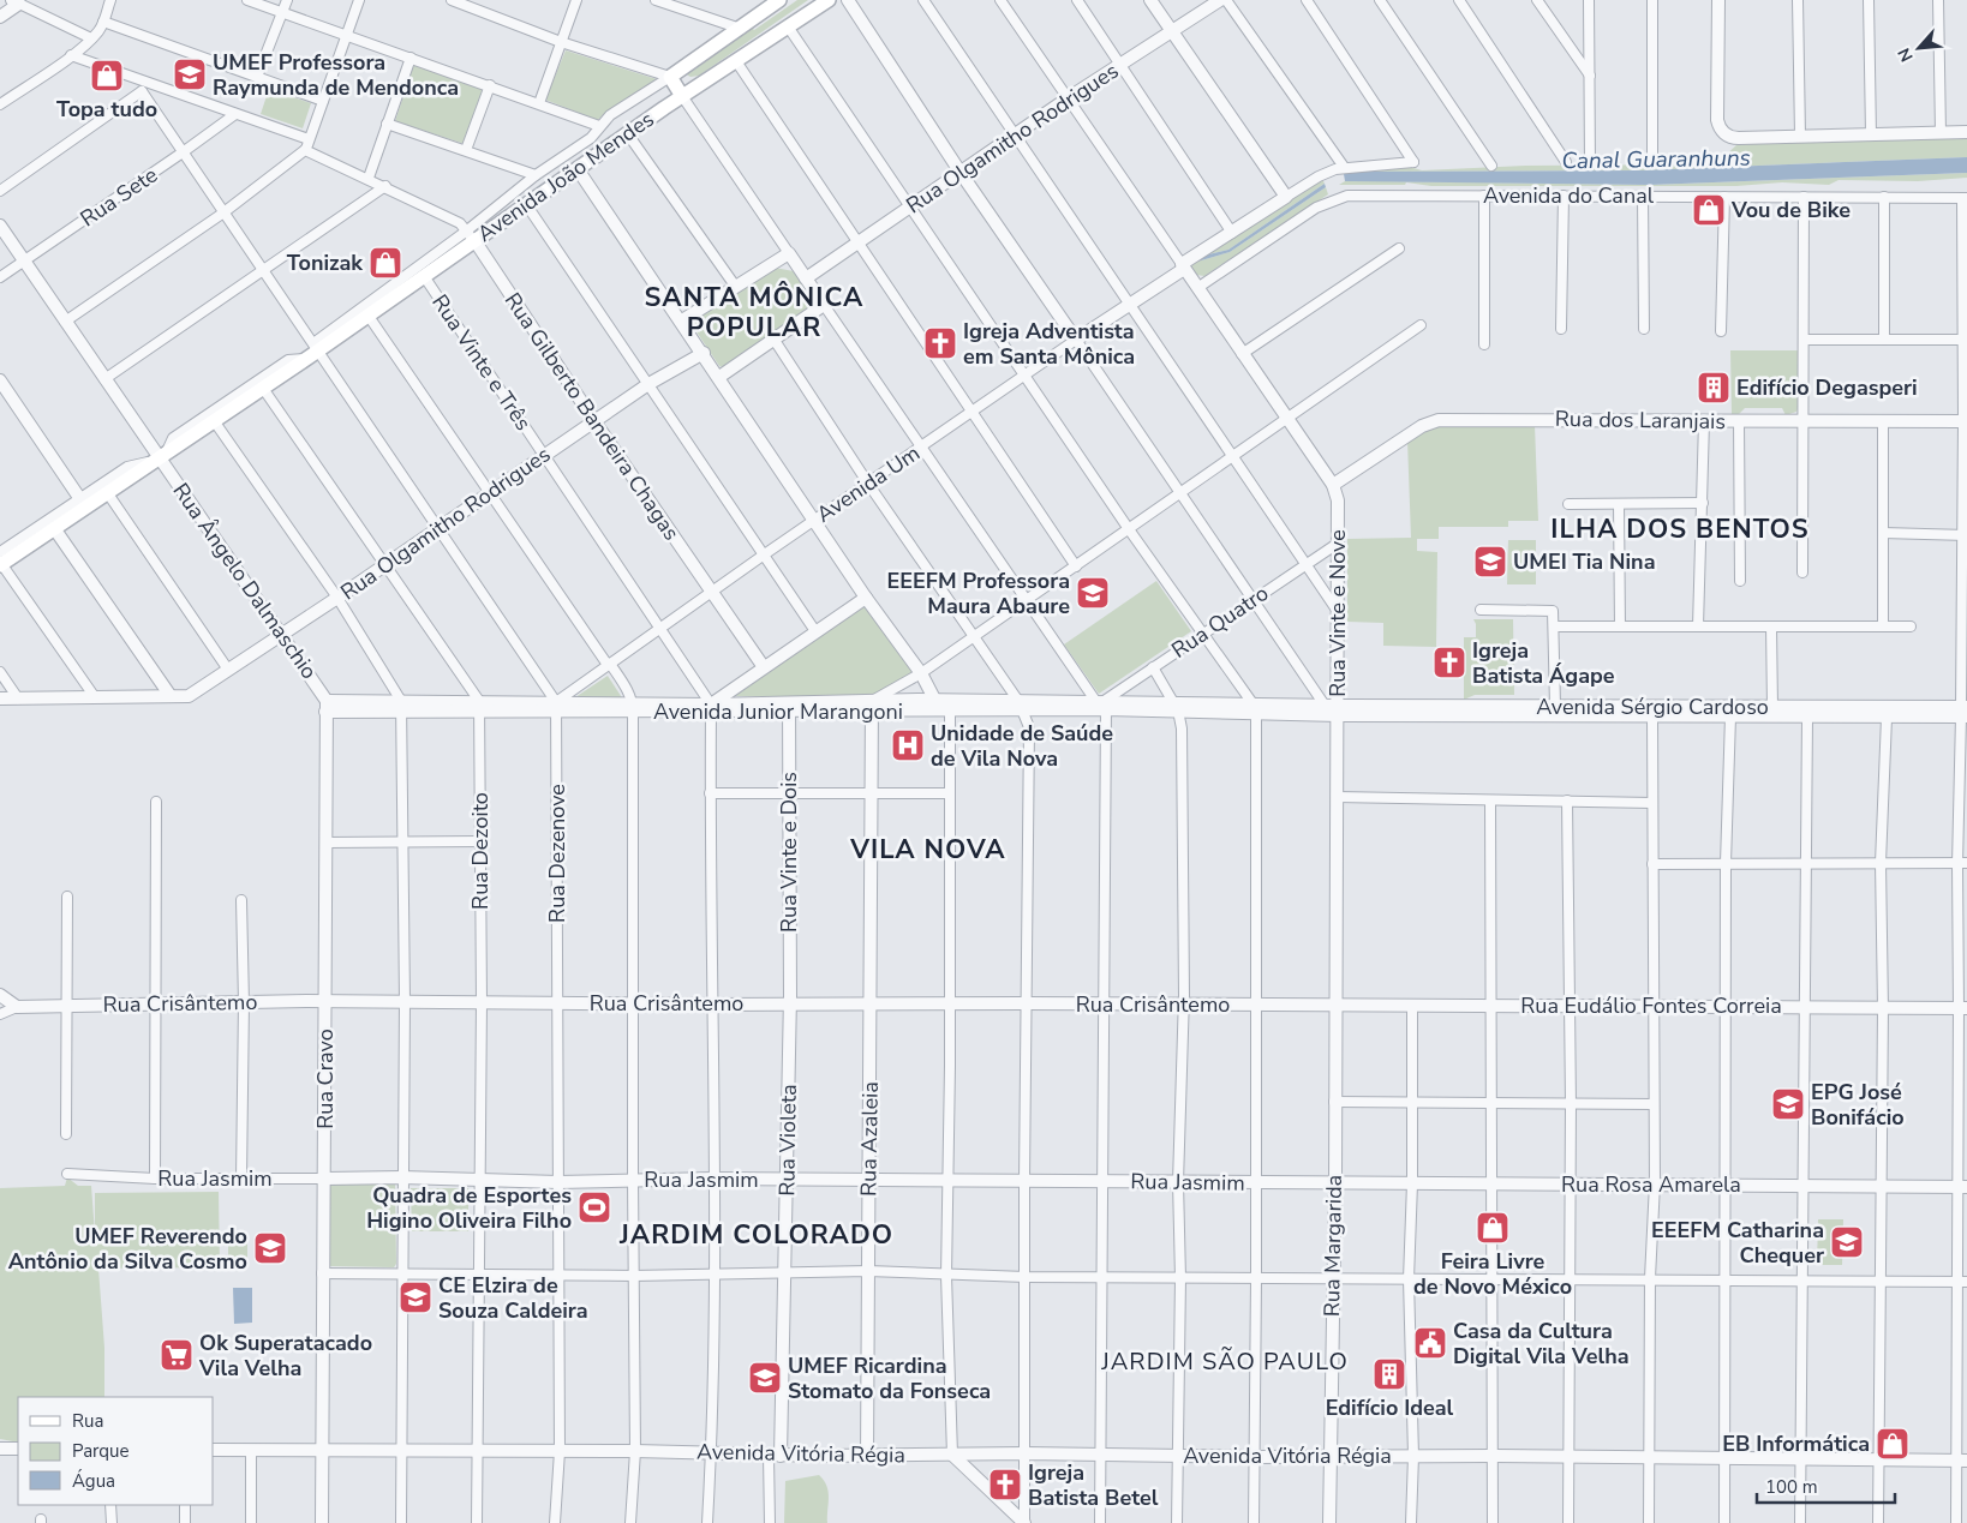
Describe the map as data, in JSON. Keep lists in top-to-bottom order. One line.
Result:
{"streets":{"main road":["Avenida João Mendes"],"street":["Rua Olgamitho Rodrigues","Avenida do Canal","Rua Sete","Rua Vinte e Três","Rua Gilberto Bandeira Chagas","Rua dos Laranjais","Avenida Um","Rua Ângelo Dalmaschio","Rua Vinte e Nove","Rua Quatro","Avenida Sérgio Cardoso","Avenida Junior Marangoni","Rua Dezoito","Rua Vinte e Dois","Rua Dezenove","Rua Crisântemo","Rua Eudálio Fontes Correia","Rua Cravo","Rua Azaleia","Rua Violeta","Rua Jasmim","Rua Rosa Amarela","Rua Margarida","Avenida Vitória Régia"]},"crossings":[["Rua Olgamitho Rodrigues","Rua Vinte e Três"],["Rua Olgamitho Rodrigues","Rua Gilberto Bandeira Chagas"],["Rua Olgamitho Rodrigues","Rua Ângelo Dalmaschio"],["Avenida João Mendes","Rua Vinte e Três"],["Avenida João Mendes","Rua Gilberto Bandeira Chagas"],["Avenida João Mendes","Rua Ângelo Dalmaschio"],["Avenida do Canal","Rua Vinte e Nove"],["Rua Vinte e Três","Avenida Um"],["Rua Vinte e Três","Avenida Junior Marangoni"],["Rua Gilberto Bandeira Chagas","Avenida Um"],["Rua dos Laranjais","Rua Vinte e Nove"],["Avenida Um","Rua Vinte e Nove"],["Avenida Um","Avenida Junior Marangoni"],["Avenida Um","Rua Dezenove"],["Rua Ângelo Dalmaschio","Avenida Junior Marangoni"],["Rua Ângelo Dalmaschio","Rua Cravo"],["Rua Vinte e Nove","Rua Quatro"],["Rua Vinte e Nove","Avenida Sérgio Cardoso"],["Rua Vinte e Nove","Avenida Junior Marangoni"],["Rua Vinte e Nove","Rua Crisântemo"],["Rua Vinte e Nove","Rua Eudálio Fontes Correia"],["Rua Vinte e Nove","Rua Margarida"],["Rua Quatro","Avenida Junior Marangoni"],["Avenida Sérgio Cardoso","Avenida Junior Marangoni"],["Avenida Junior Marangoni","Rua Dezoito"],["Avenida Junior Marangoni","Rua Vinte e Dois"],["Avenida Junior Marangoni","Rua Dezenove"],["Avenida Junior Marangoni","Rua Cravo"],["Rua Dezoito","Rua Crisântemo"],["Rua Dezoito","Rua Jasmim"],["Rua Dezoito","Avenida Vitória Régia"],["Rua Vinte e Dois","Rua Crisântemo"],["Rua Vinte e Dois","Rua Violeta"],["Rua Dezenove","Rua Crisântemo"],["Rua Dezenove","Rua Jasmim"],["Rua Dezenove","Avenida Vitória Régia"],["Rua Crisântemo","Rua Eudálio Fontes Correia"],["Rua Crisântemo","Rua Cravo"],["Rua Crisântemo","Rua Azaleia"],["Rua Crisântemo","Rua Violeta"],["Rua Crisântemo","Rua Margarida"],["Rua Eudálio Fontes Correia","Rua Margarida"],["Rua Cravo","Rua Jasmim"],["Rua Cravo","Avenida Vitória Régia"],["Rua Azaleia","Rua Jasmim"],["Rua Azaleia","Avenida Vitória Régia"],["Rua Violeta","Rua Jasmim"],["Rua Violeta","Avenida Vitória Régia"],["Rua Jasmim","Rua Rosa Amarela"],["Rua Jasmim","Rua Margarida"],["Rua Rosa Amarela","Rua Margarida"],["Rua Margarida","Avenida Vitória Régia"]],"districts":["SANTA MÔNICA POPULAR","ILHA DOS BENTOS","VILA NOVA","JARDIM COLORADO","JARDIM SÃO PAULO"],"water":["Canal Guaranhuns"],"places":{"school or university":["UMEF Professora Raymunda de Mendonca","UMEI Tia Nina","EEEFM Professora Maura Abaure","EPG José Bonifácio","EEEFM Catharina Chequer","UMEF Reverendo Antônio da Silva Cosmo","CE Elzira de Souza Caldeira","UMEF Ricardina Stomato da Fonseca"],"shop":["Topa tudo","Vou de Bike","Tonizak","Feira Livre de Novo México","EB Informática"],"church":["Igreja Adventista em Santa Mônica","Igreja Batista Ágape","Igreja Batista Betel"],"building":["Edifício Degasperi","Edifício Ideal"],"hospital":["Unidade de Saúde de Vila Nova"],"sports":["Quadra de Esportes Higino Oliveira Filho"],"public building":["Casa da Cultura Digital Vila Velha"],"supermarket":["Ok Superatacado Vila Velha"]},"legend":["Rua","Parque","Água"],"scale_bar":"100 m","north":"bottom left"}
